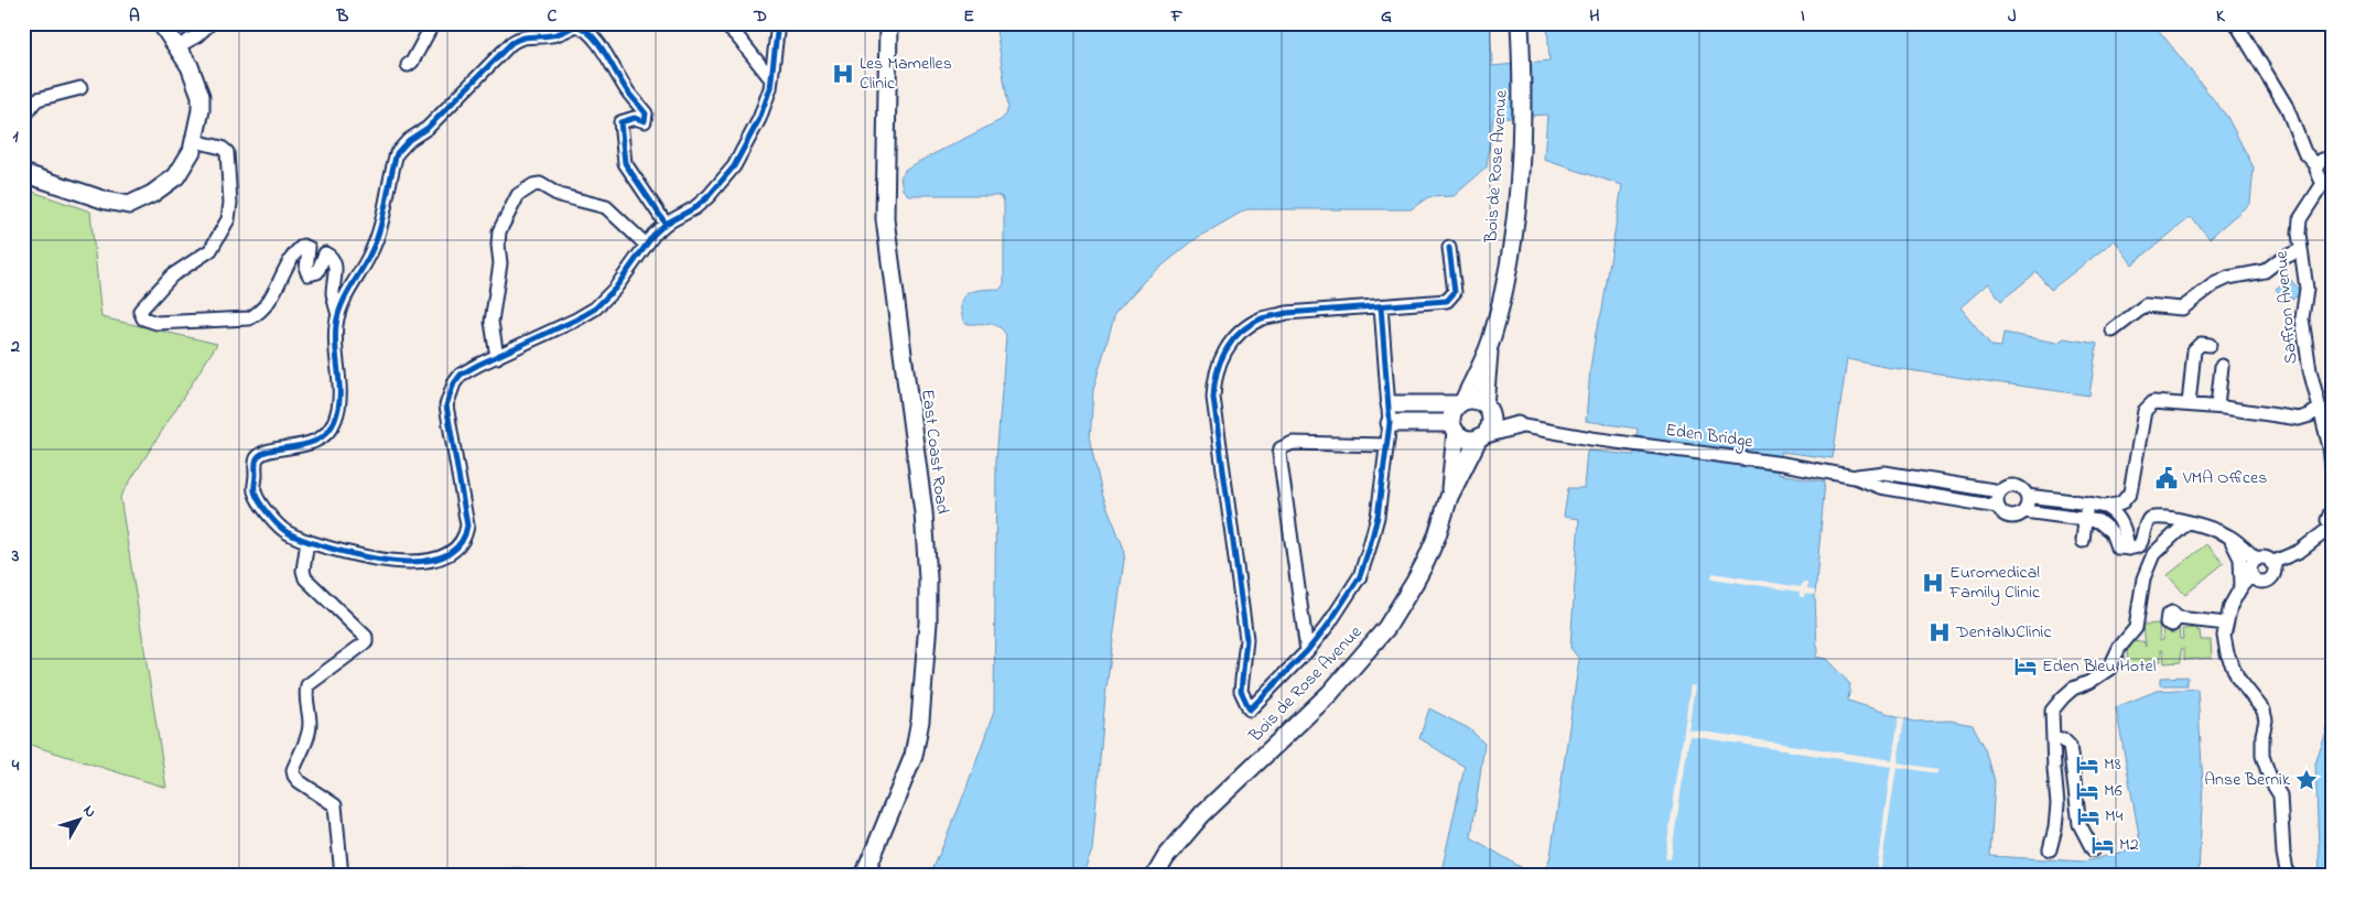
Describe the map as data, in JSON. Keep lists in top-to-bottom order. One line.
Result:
{"streets":{"main road":["Bois de Rose Avenue","East Coast Road"],"street":["Saffron Avenue","Eden Bridge"]},"places":{"hospital":["Les Mamelles Clinic","Euromedical Family Clinic","DentalNClinic"],"public building":["VMA Offices"],"hotel":["Eden Bleu Hotel","M8","M6","M4","M2"],"place":["Anse Bernik"]},"north":"top right","grid":{"columns":["A","B","C","D","E","F","G","H","I","J","K"],"rows":["1","2","3","4"]}}
